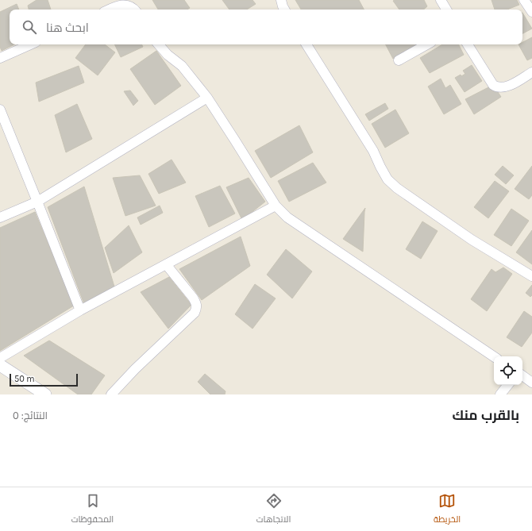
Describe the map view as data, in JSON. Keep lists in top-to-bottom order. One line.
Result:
{"scale_bar":"50 m","page":{"search":"ابحث هنا","scale":"50 m","heading":["بالقرب منك","النتائج: 0"],"nav":["الخريطة","الاتجاهات","المحفوظات"]}}
